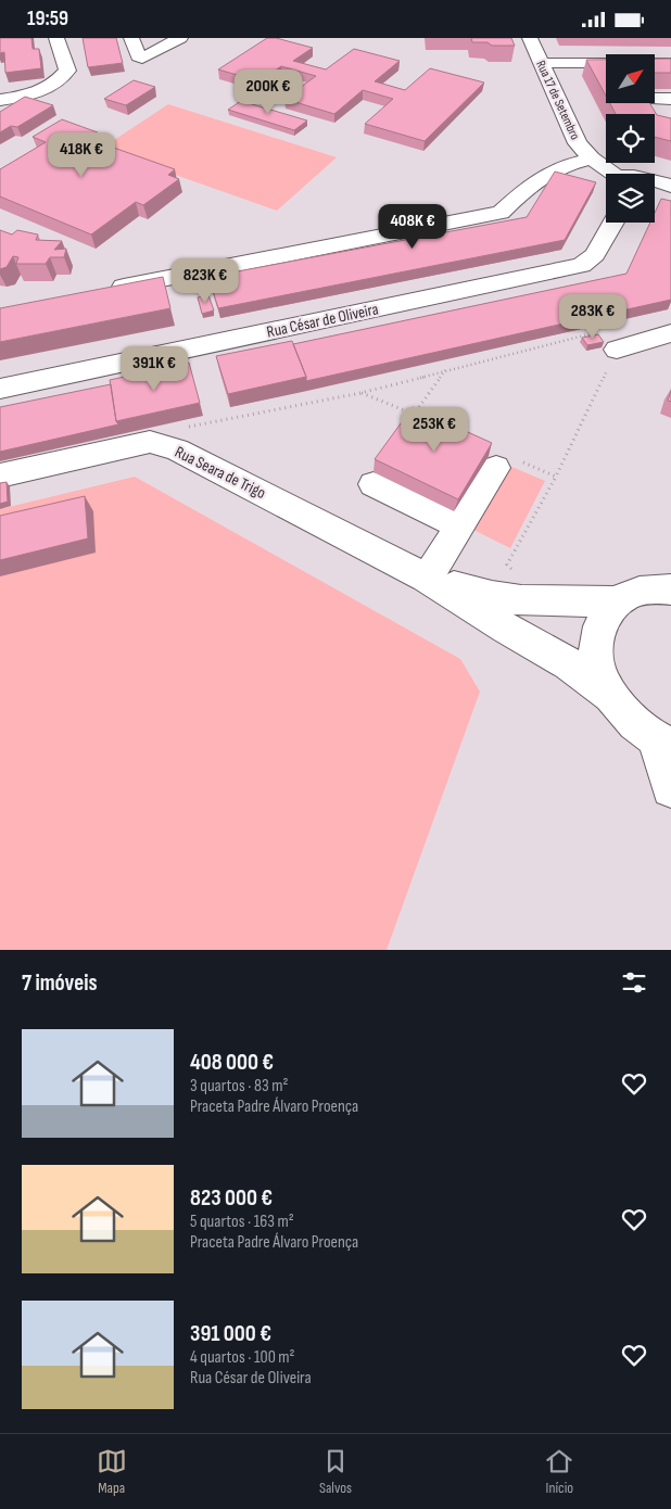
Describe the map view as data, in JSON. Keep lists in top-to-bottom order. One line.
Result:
{"streets":{"street":["Rua 17 de Setembro","Rua César de Oliveira","Rua Seara de Trigo"]},"north":"top right","page":{"status":"19:59","price":["200K €","418K €","408K €","823K €","283K €","391K €","253K €"],"heading":"7 imóveis","list":[{"name":"408 000 €","note":"3 quartos · 83 m² · Praceta Padre Álvaro Proença"},{"name":"823 000 €","note":"5 quartos · 163 m² · Praceta Padre Álvaro Proença"},{"name":"391 000 €","note":"4 quartos · 100 m² · Rua César de Oliveira"}],"tabs":["Mapa","Salvos","Início"]}}
